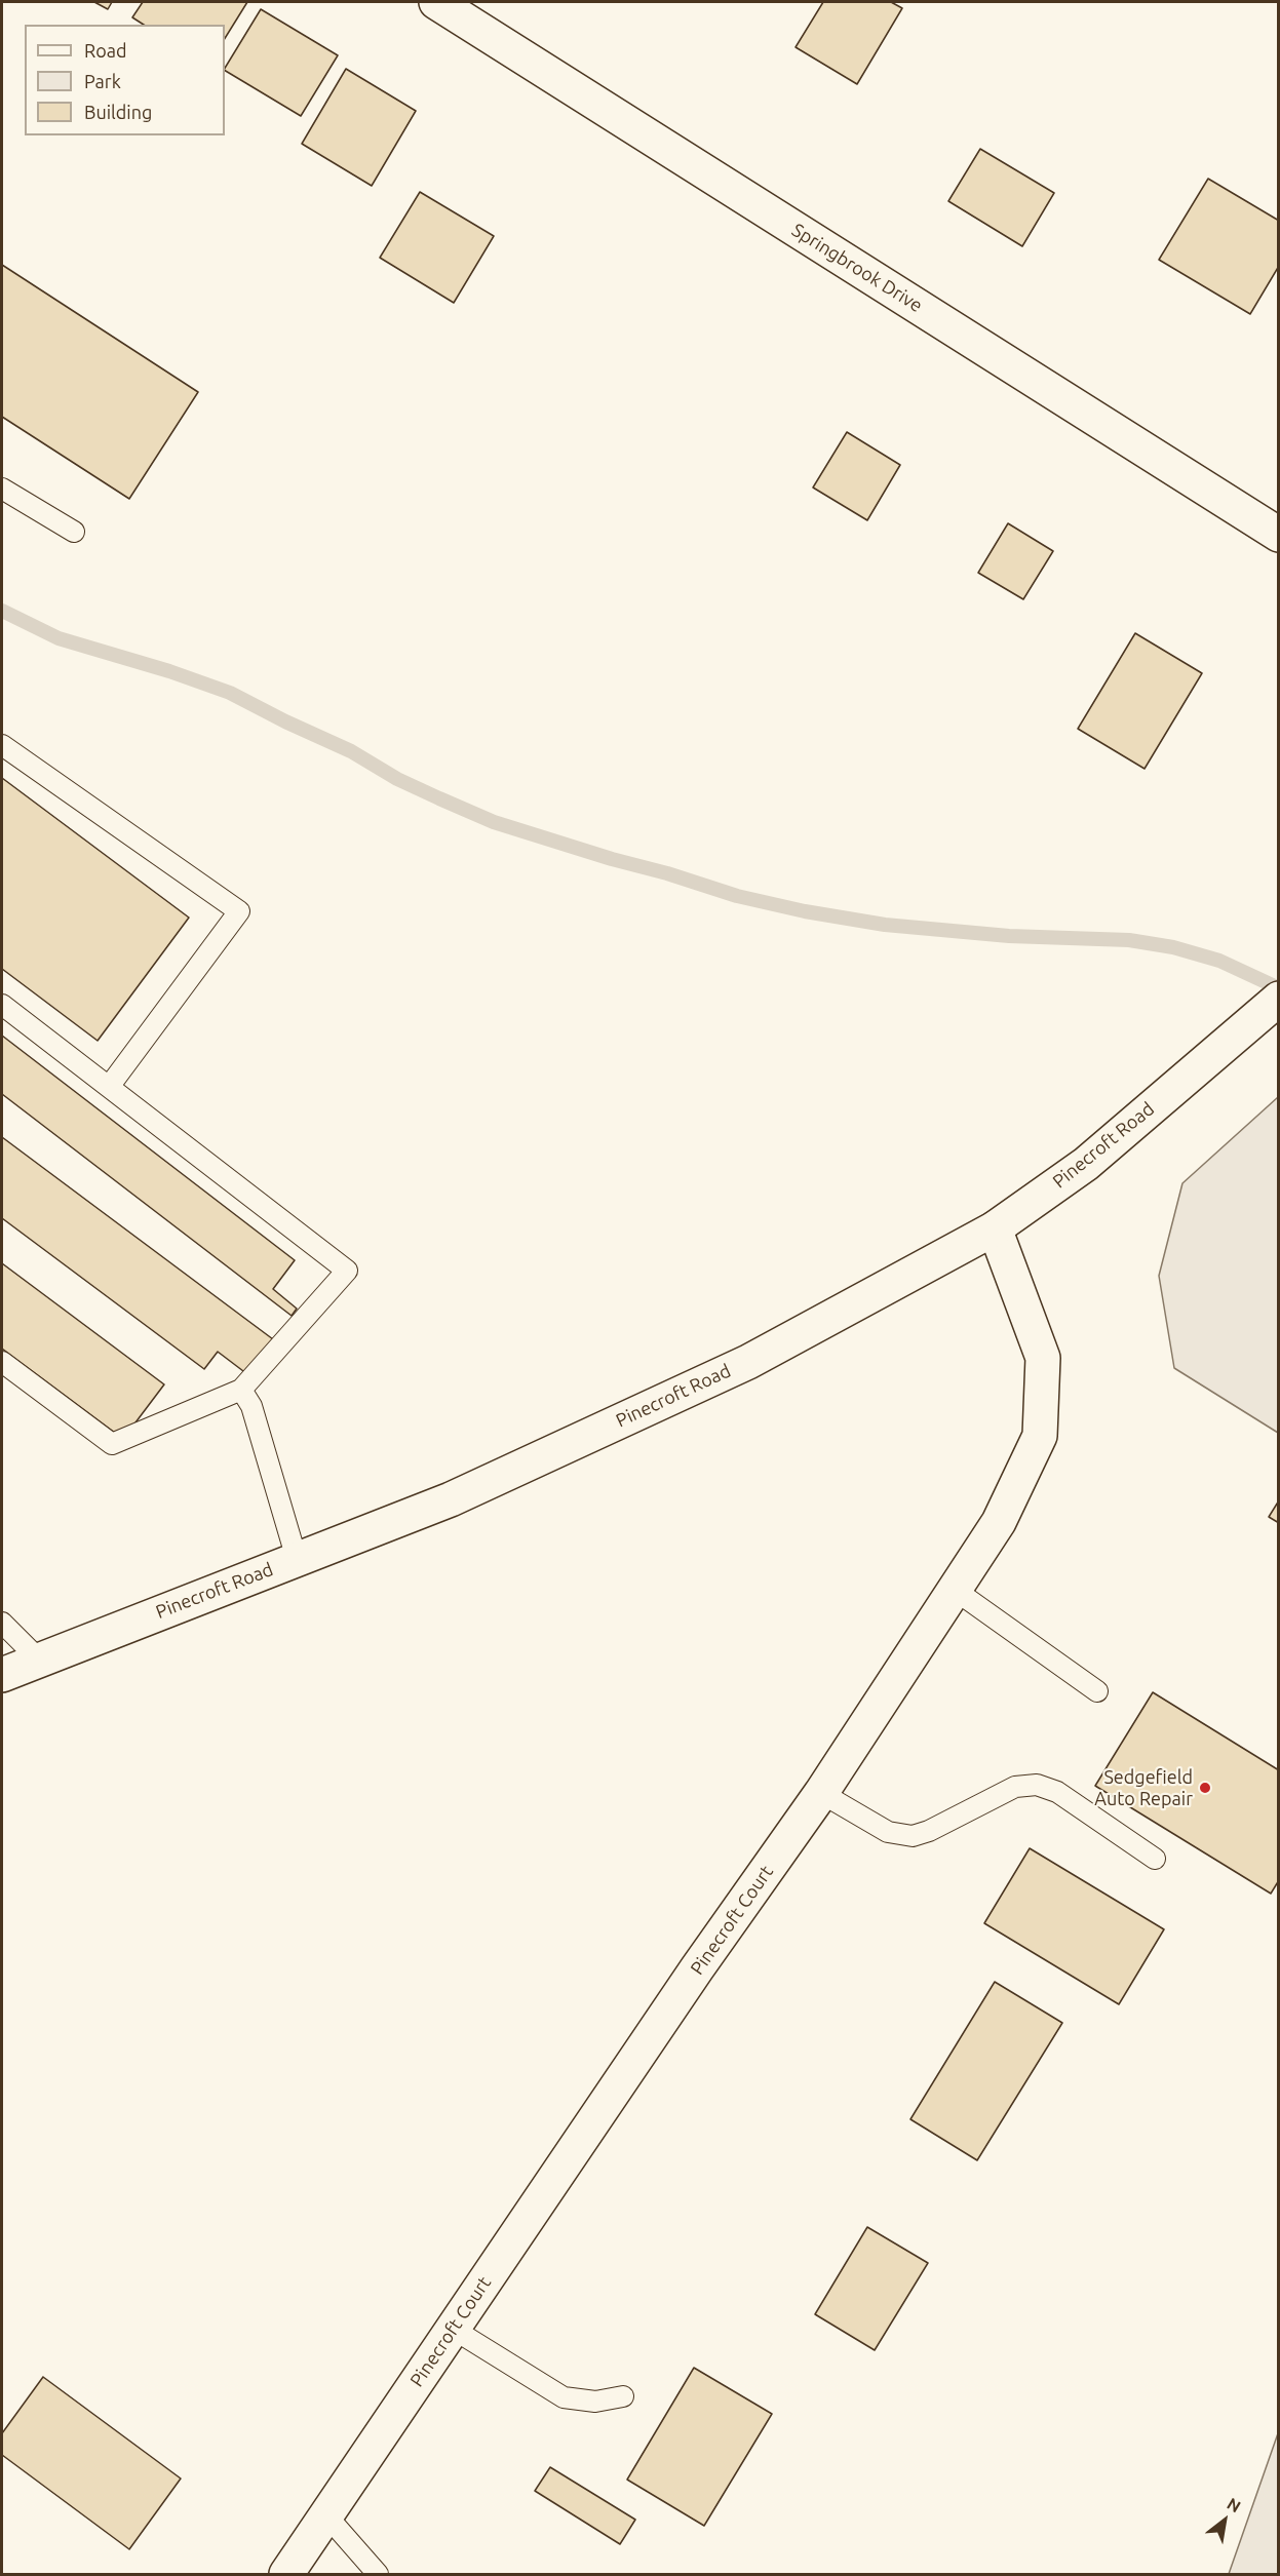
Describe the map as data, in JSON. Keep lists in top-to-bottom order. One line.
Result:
{"streets":{"street":["Springbrook Drive","Pinecroft Road","Pinecroft Court"]},"crossings":[["Pinecroft Road","Pinecroft Court"]],"places":["Sedgefield Auto Repair"],"legend":["Road","Park","Building"],"north":"top right"}
